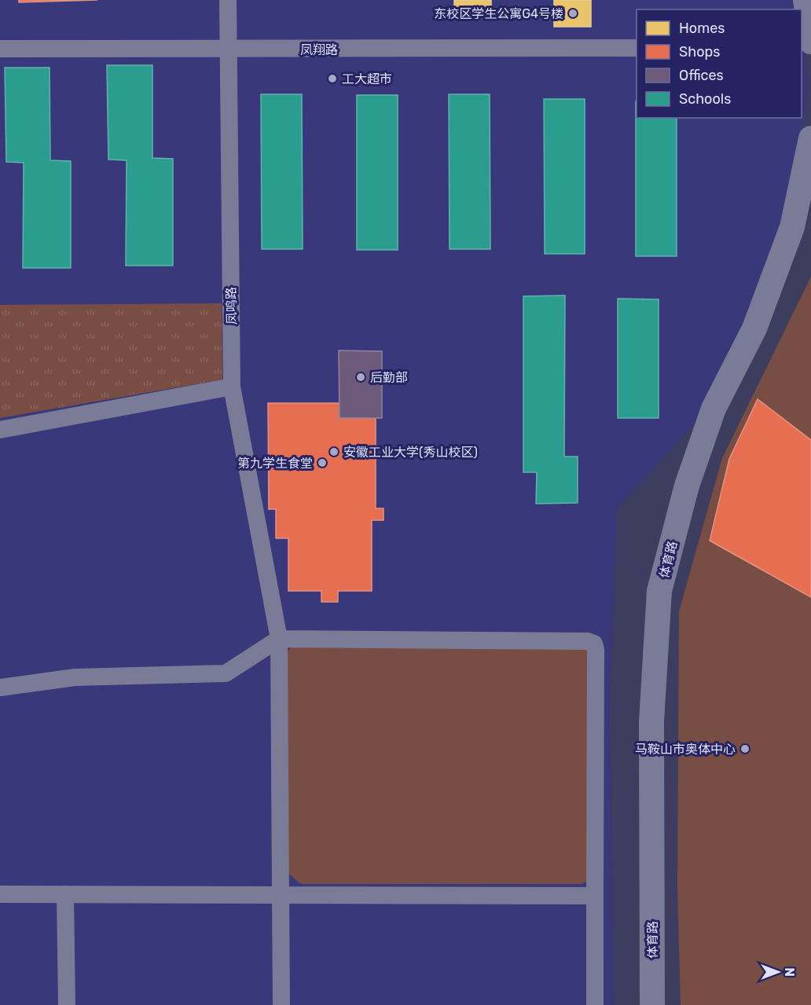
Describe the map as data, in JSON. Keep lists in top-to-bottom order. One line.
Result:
{"streets":{"street":["凤翔路","凤鸣路","体育路"]},"crossings":[["凤翔路","凤鸣路"]],"places":["东校区学生公寓G4号楼","工大超市","后勤部","安徽工业大学(秀山校区)","第九学生食堂","马鞍山市奥体中心"],"legend":["Homes","Shops","Offices","Schools"],"north":"right"}
